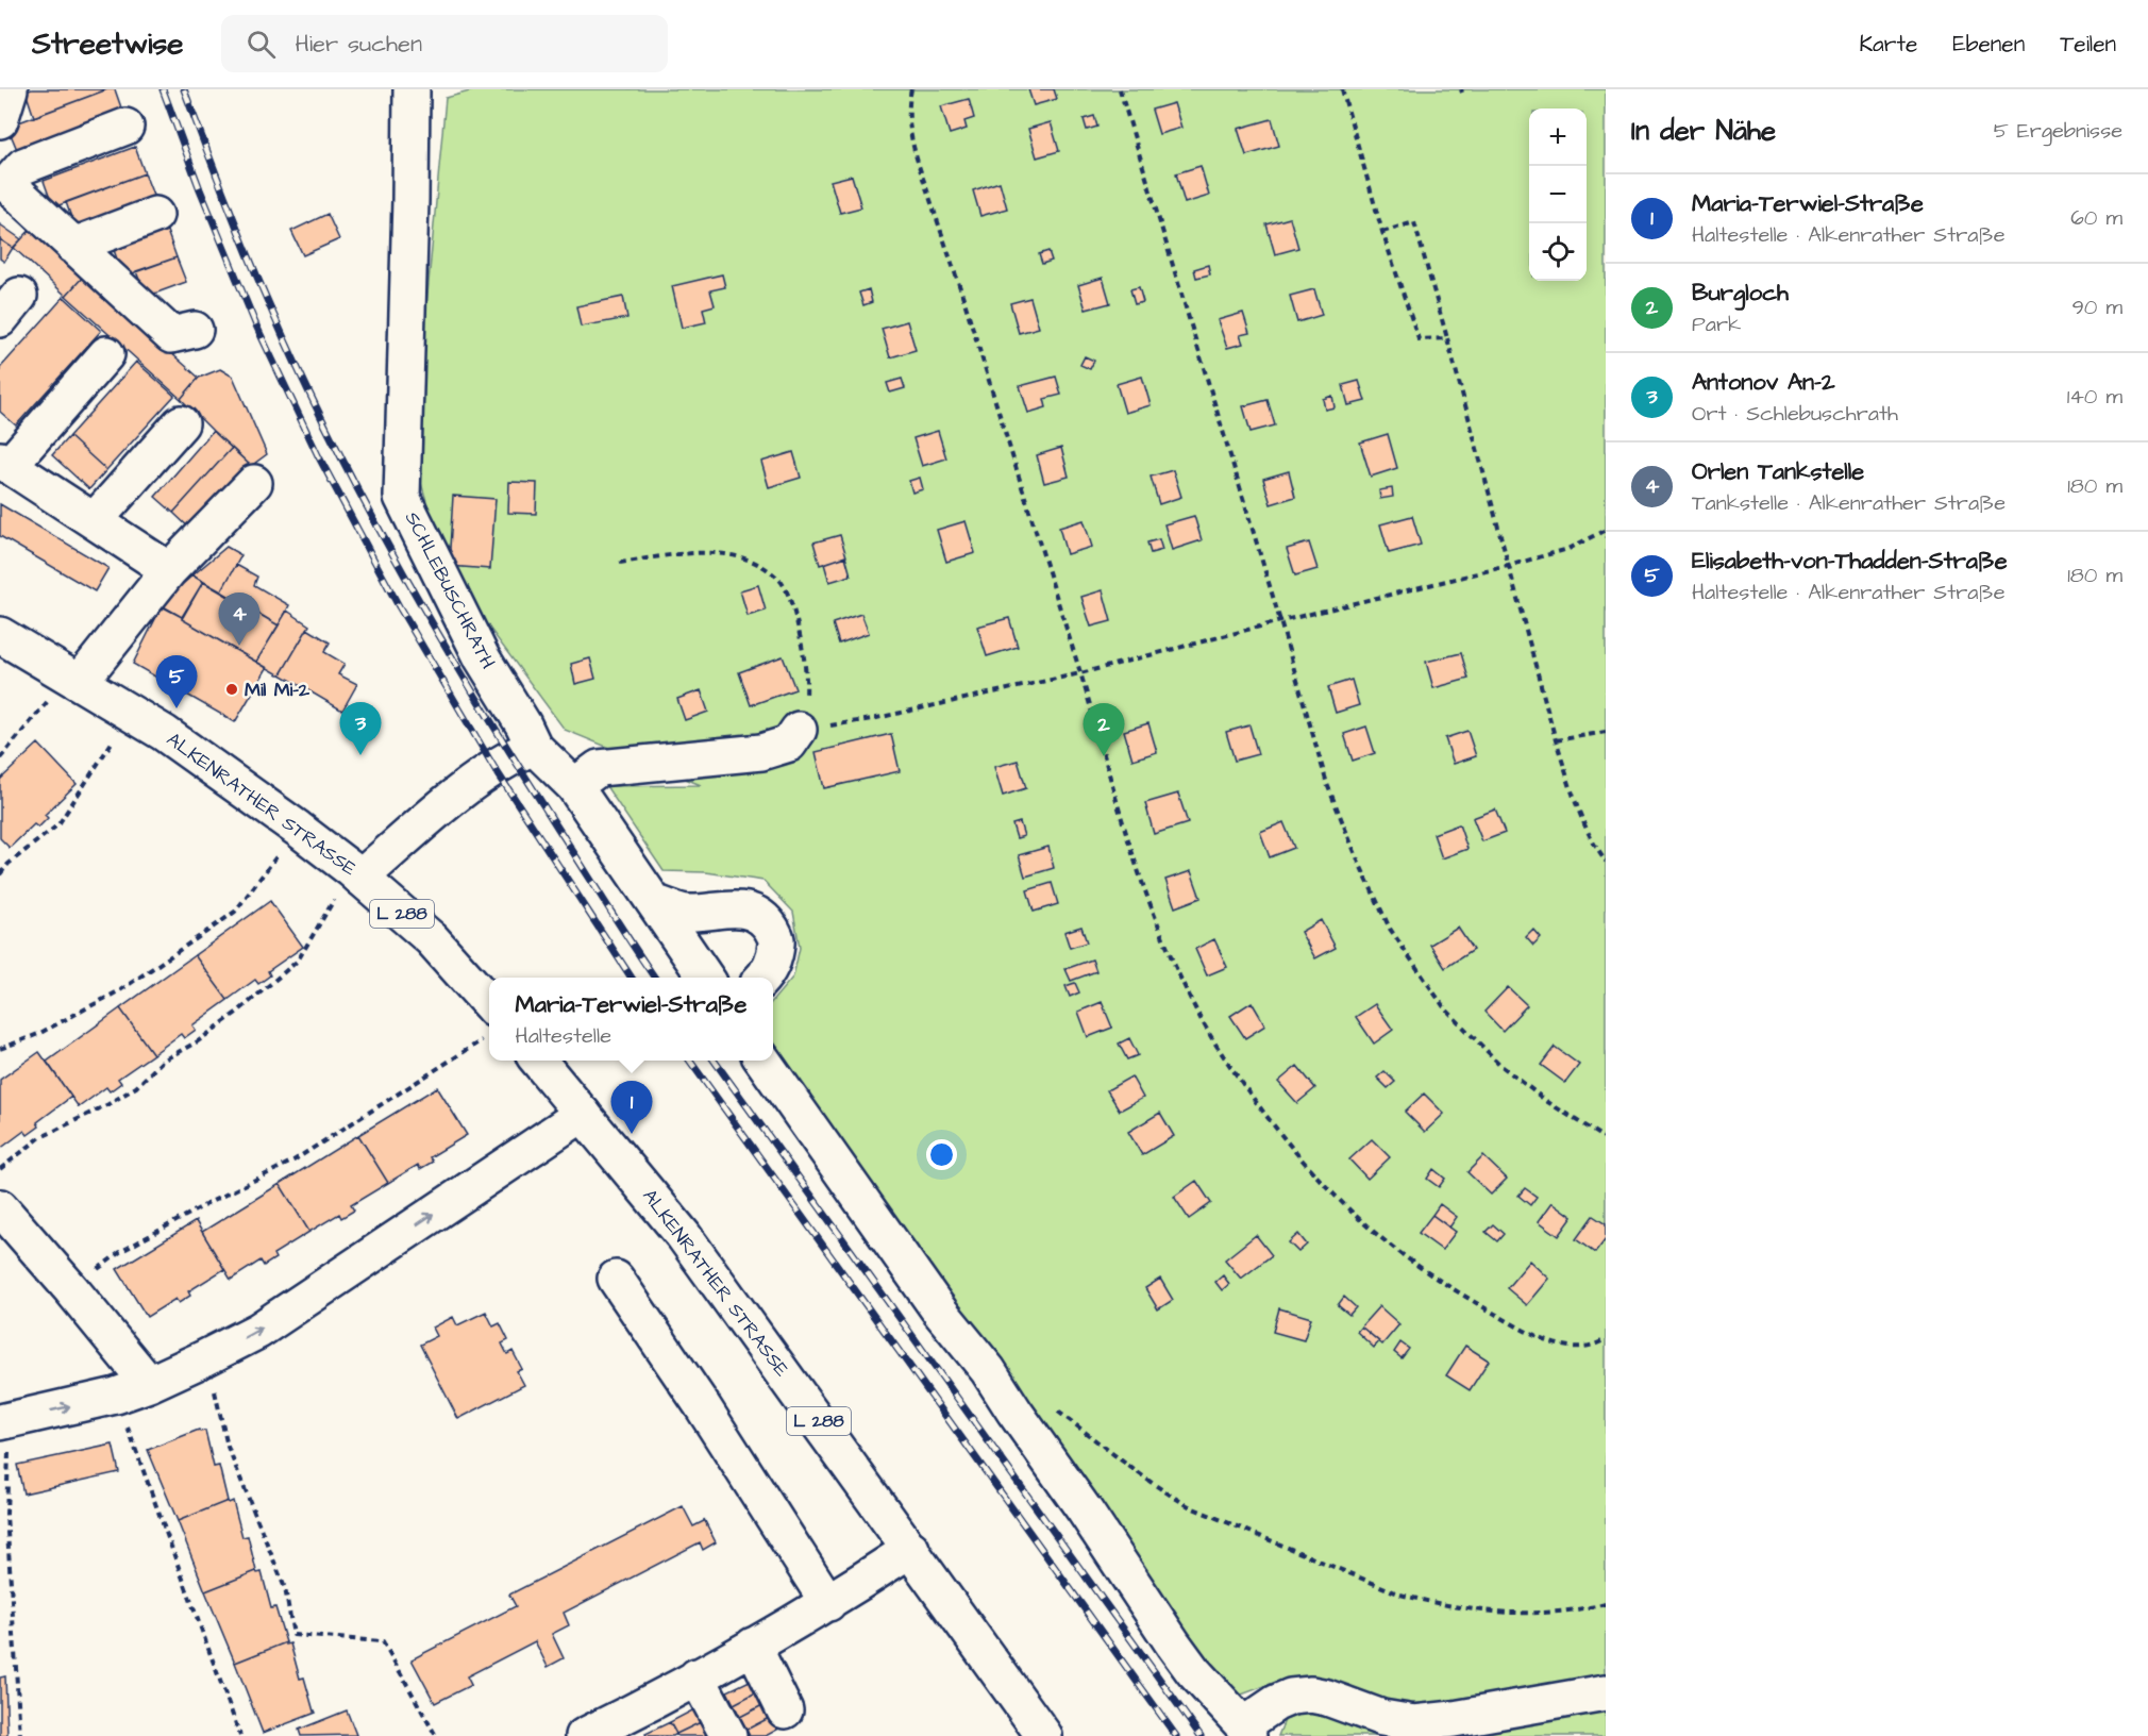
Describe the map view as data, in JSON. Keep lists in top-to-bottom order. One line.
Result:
{"streets":{"street":["SCHLEBUSCHRATH","ALKENRATHER STRASSE","L 288"]},"places":["Mil Mi-2"],"page":{"header":"Streetwise","search":"Hier suchen","nav":["Karte","Ebenen","Teilen"],"heading":["In der Nähe","5 Ergebnisse"],"map_buttons":["+","−"],"list":[{"mark":"1","name":"Maria-Terwiel-Straße","note":"Haltestelle · Alkenrather Straße","value":"60 m"},{"mark":"2","name":"Burgloch","note":"Park","value":"90 m"},{"mark":"3","name":"Antonov An-2","note":"Ort · Schlebuschrath","value":"140 m"},{"mark":"4","name":"Orlen Tankstelle","note":"Tankstelle · Alkenrather Straße","value":"180 m"},{"mark":"5","name":"Elisabeth-von-Thadden-Straße","note":"Haltestelle · Alkenrather Straße","value":"180 m"}],"pins":["4","5","3","2","1"],"popup":["Maria-Terwiel-Straße","Haltestelle"]}}
